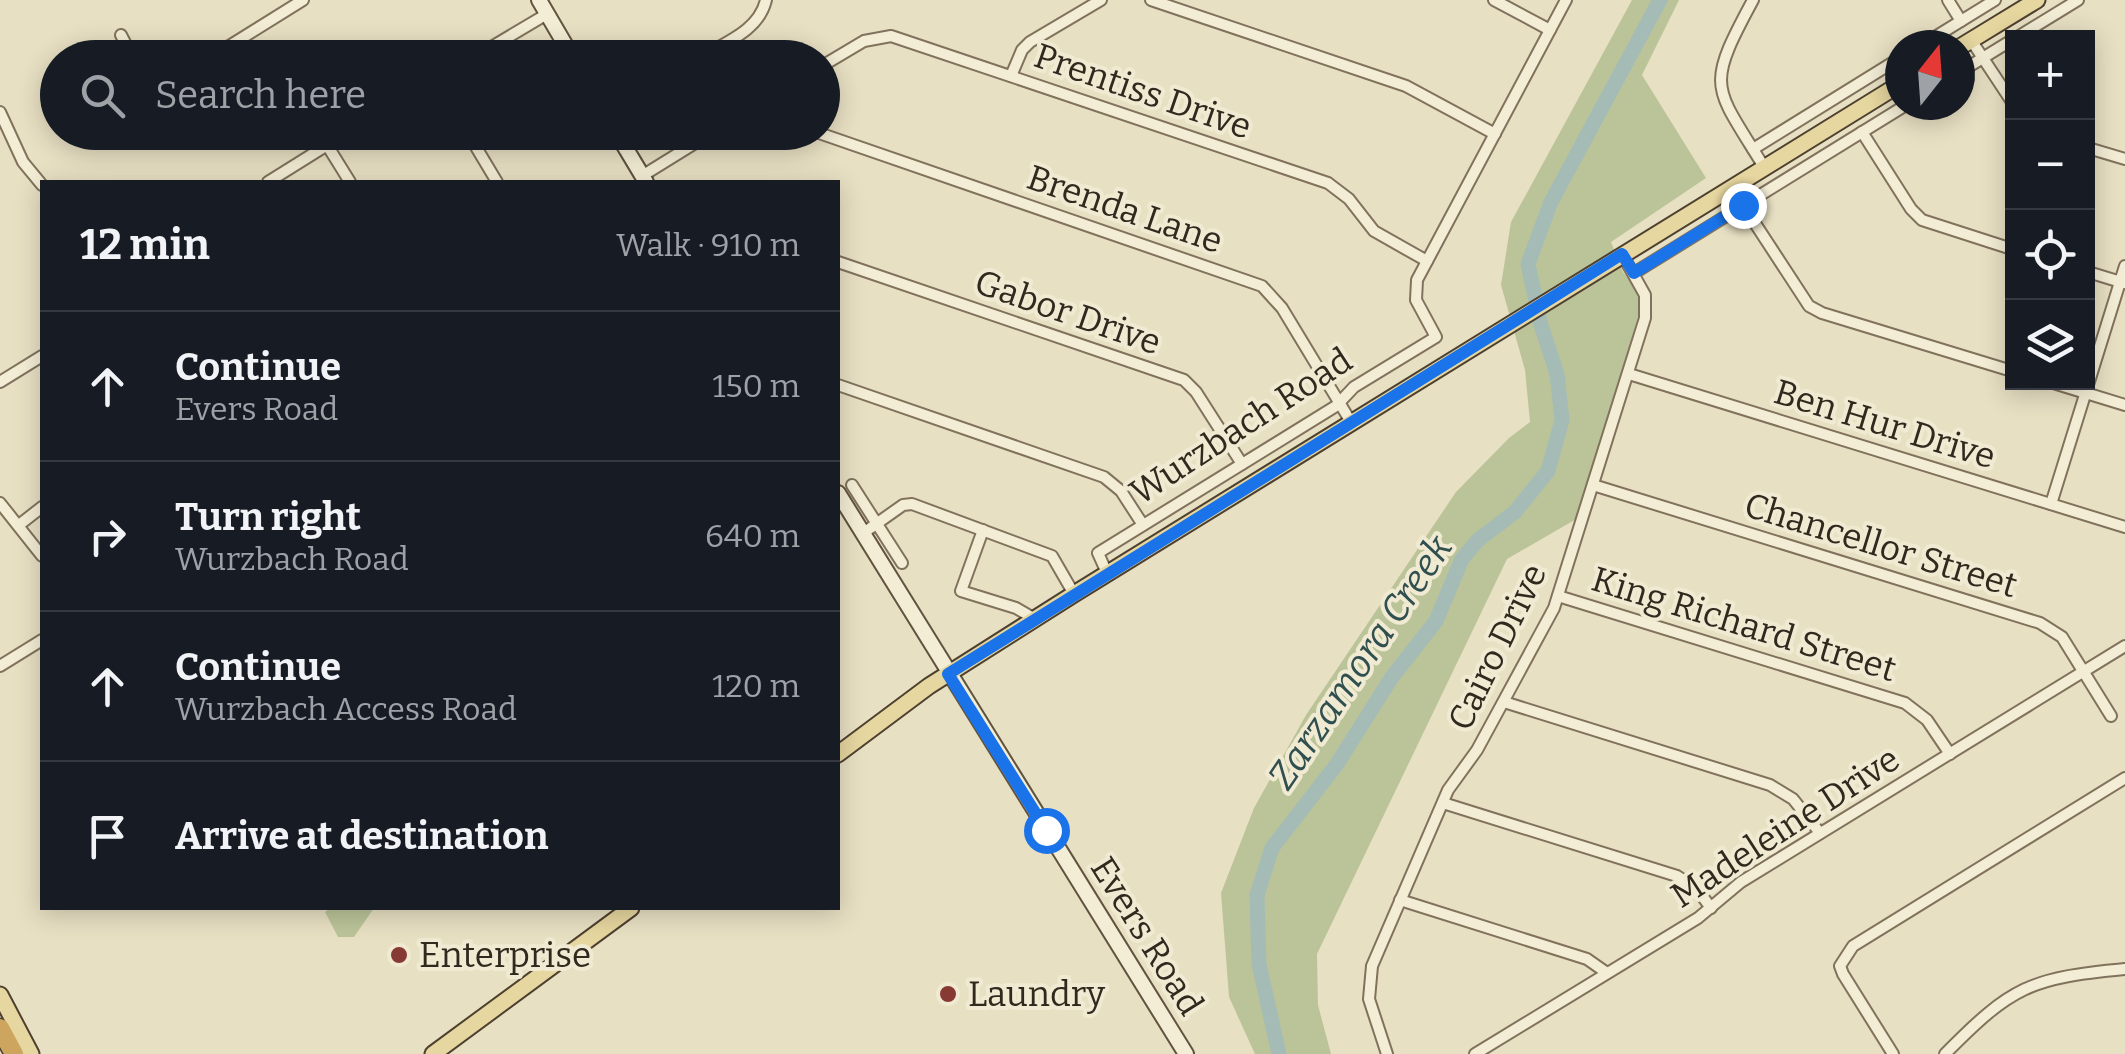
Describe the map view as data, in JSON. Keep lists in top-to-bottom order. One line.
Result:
{"streets":{"main road":["Wurzbach Road","Evers Road"],"street":["Prentiss Drive","Brenda Lane","Gabor Drive","Ben Hur Drive","Chancellor Street","King Richard Street","Cairo Drive","Madeleine Drive"]},"crossings":[["Prentiss Drive","Wurzbach Road"],["Brenda Lane","Wurzbach Road"],["Gabor Drive","Wurzbach Road"],["Ben Hur Drive","Cairo Drive"],["Wurzbach Road","Cairo Drive"],["Wurzbach Road","Evers Road"],["Chancellor Street","Cairo Drive"],["Chancellor Street","Madeleine Drive"],["King Richard Street","Cairo Drive"],["King Richard Street","Madeleine Drive"]],"water":["Zarzamora Creek"],"places":["Enterprise","Laundry"],"north":"top","page":{"map_buttons":["+","−"],"search":"Search here","heading":["12 min","Walk · 910 m"],"list":[["Continue","Evers Road","150 m"],["Turn right","Wurzbach Road","640 m"],["Continue","Wurzbach Access Road","120 m"],"Arrive at destination"]}}
